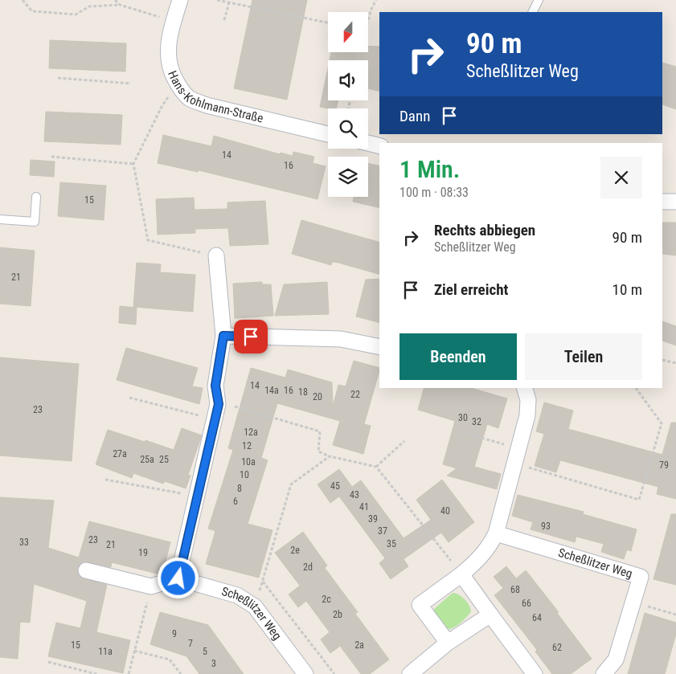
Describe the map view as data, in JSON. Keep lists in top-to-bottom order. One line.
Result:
{"streets":{"street":["Hans-Kohlmann-Straße","Scheßlitzer Weg"]},"house_numbers":["14","16","15","21","14","14a","16","18","22","20","23","30","32","12a","12","27a","25a","25","10a","79","10","45","8","43","6","41","40","39","93","37","23","33","35","21","2e","19","2d","68","2c","66","2b","64","9","7","15","2a","62","11a","5","3"],"north":"bottom","page":{"turn":["90 m","Scheßlitzer Weg"],"then":"Dann","heading":["1 Min.","100 m · 08:33"],"list":[{"name":"Rechts abbiegen","note":"Scheßlitzer Weg","value":"90 m"},{"name":"Ziel erreicht","value":"10 m"}],"buttons":["Beenden","Teilen"]}}
